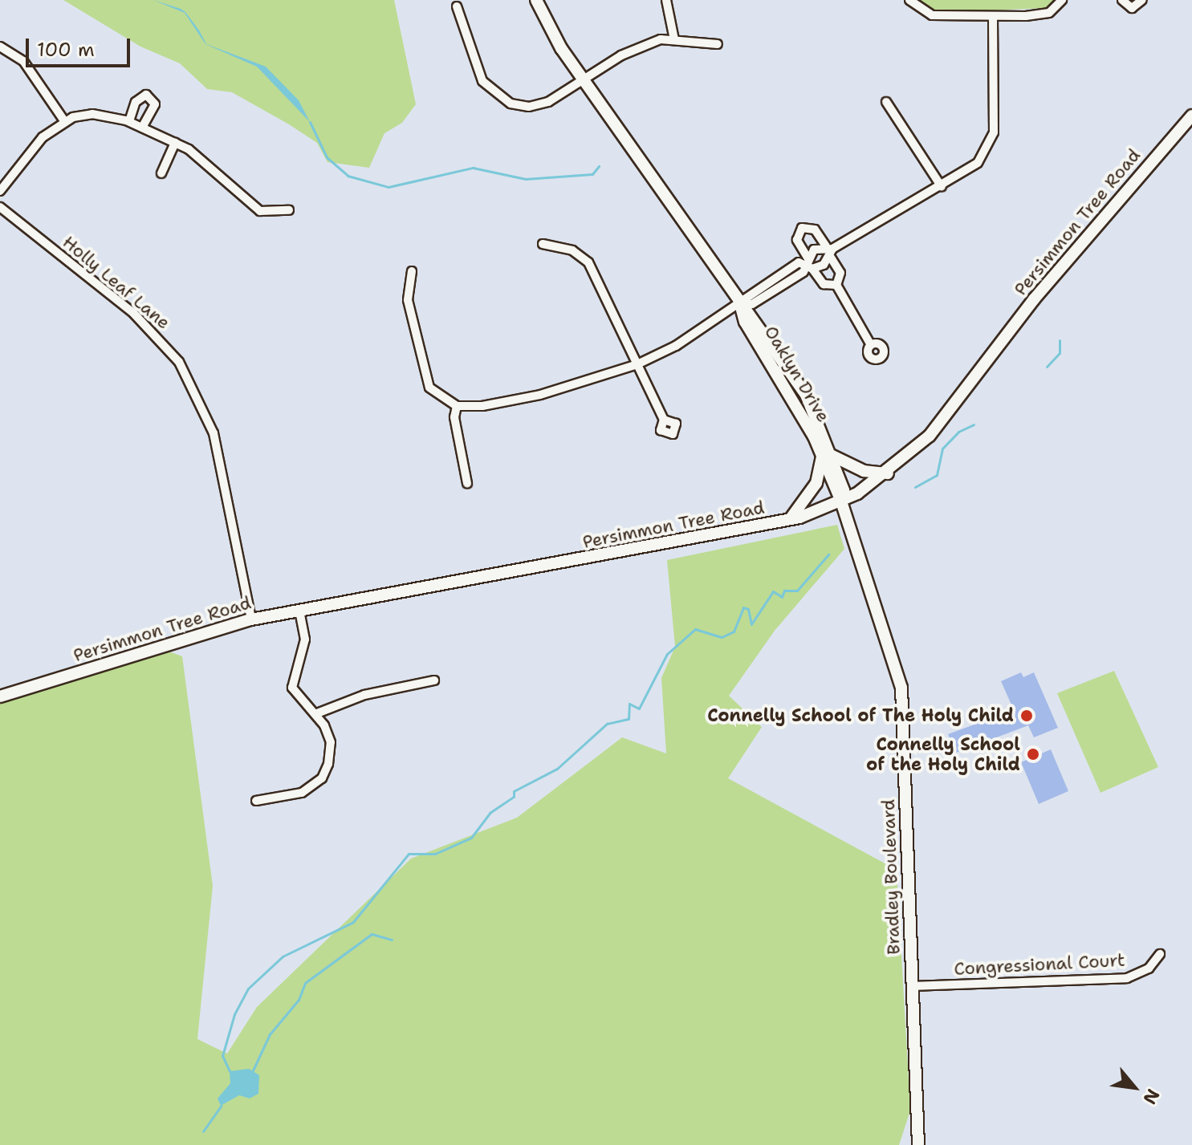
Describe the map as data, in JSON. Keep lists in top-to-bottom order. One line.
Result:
{"streets":{"main road":["Persimmon Tree Road","Oaklyn Drive","Bradley Boulevard"],"street":["Holly Leaf Lane","Congressional Court"]},"crossings":[["Persimmon Tree Road","Holly Leaf Lane"],["Persimmon Tree Road","Oaklyn Drive"],["Persimmon Tree Road","Bradley Boulevard"],["Oaklyn Drive","Bradley Boulevard"],["Bradley Boulevard","Congressional Court"]],"places":["Connelly School of The Holy Child","Connelly School of the Holy Child"],"scale_bar":"100 m","north":"bottom right"}
